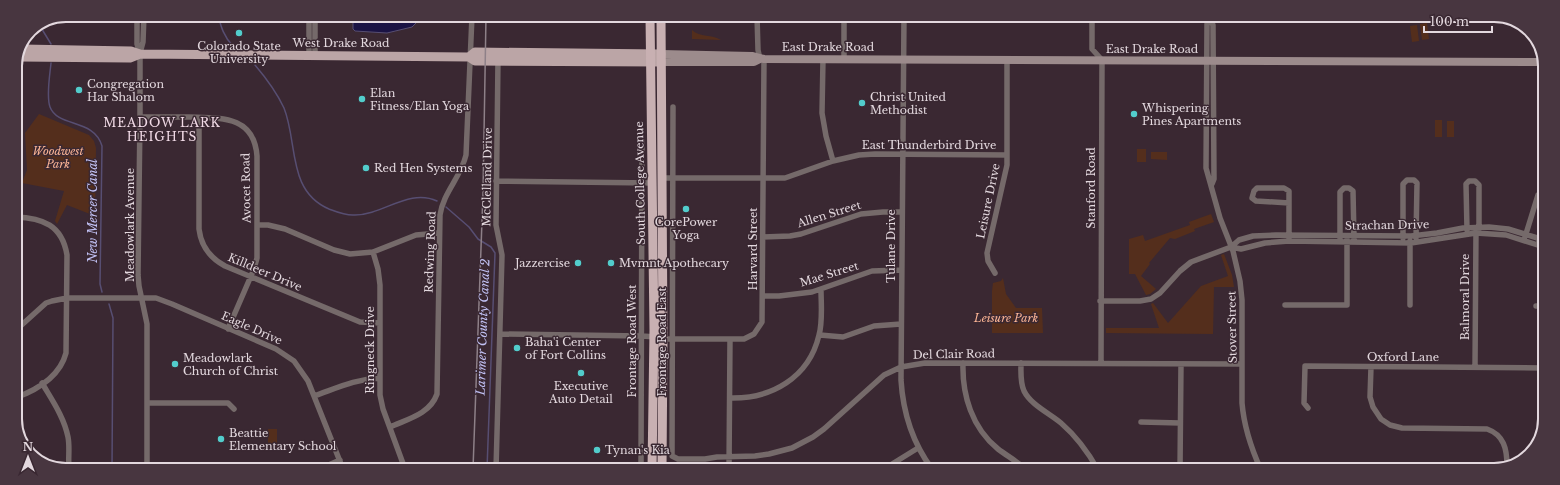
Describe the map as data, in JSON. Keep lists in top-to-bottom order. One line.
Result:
{"streets":{"highway":["South College Avenue"],"main road":["West Drake Road","East Drake Road"],"street":["East Thunderbird Drive","McClelland Drive","Avocet Road","Stanford Road","Leisure Drive","Allen Street","Meadowlark Avenue","Strachan Drive","Tulane Drive","Harvard Street","Redwing Road","Killdeer Drive","Mae Street","Balmoral Drive","Stover Street","Eagle Drive","Frontage Road West","Frontage Road East","Ringneck Drive","Del Clair Road","Oxford Lane"]},"crossings":[["West Drake Road","East Drake Road"],["West Drake Road","McClelland Drive"],["West Drake Road","South College Avenue"],["West Drake Road","Meadowlark Avenue"],["West Drake Road","Redwing Road"],["East Drake Road","South College Avenue"],["East Drake Road","Stanford Road"],["East Drake Road","Leisure Drive"],["East Drake Road","Tulane Drive"],["East Drake Road","Harvard Street"],["East Drake Road","Stover Street"],["East Thunderbird Drive","South College Avenue"],["East Thunderbird Drive","Leisure Drive"],["East Thunderbird Drive","Tulane Drive"],["East Thunderbird Drive","Harvard Street"],["East Thunderbird Drive","Frontage Road East"],["McClelland Drive","Harvard Street"],["South College Avenue","Harvard Street"],["South College Avenue","Frontage Road East"],["Avocet Road","Meadowlark Avenue"],["Avocet Road","Killdeer Drive"],["Avocet Road","Eagle Drive"],["Stanford Road","Strachan Drive"],["Stanford Road","Del Clair Road"],["Allen Street","Tulane Drive"],["Allen Street","Harvard Street"],["Meadowlark Avenue","Eagle Drive"],["Strachan Drive","Balmoral Drive"],["Strachan Drive","Stover Street"],["Tulane Drive","Mae Street"],["Tulane Drive","Del Clair Road"],["Harvard Street","Mae Street"],["Harvard Street","Frontage Road West"],["Harvard Street","Frontage Road East"],["Redwing Road","Ringneck Drive"],["Killdeer Drive","Ringneck Drive"],["Balmoral Drive","Oxford Lane"],["Stover Street","Del Clair Road"],["Frontage Road East","Del Clair Road"]],"districts":["MEADOW LARK HEIGHTS"],"water":["New Mercer Canal","Larimer County Canal 2"],"parks":["Woodwest Park","Leisure Park"],"places":["Colorado State University","Congregation Har Shalom","Elan Fitness/Elan Yoga","Christ United Methodist","Whispering Pines Apartments","Red Hen Systems","CorePower Yoga","Jazzercise","Mvmnt Apothecary","Baha'i Center of Fort Collins","Meadowlark Church of Christ","Executive Auto Detail","Beattie Elementary School","Tynan's Kia"],"scale_bar":"100 m","north":"top"}
